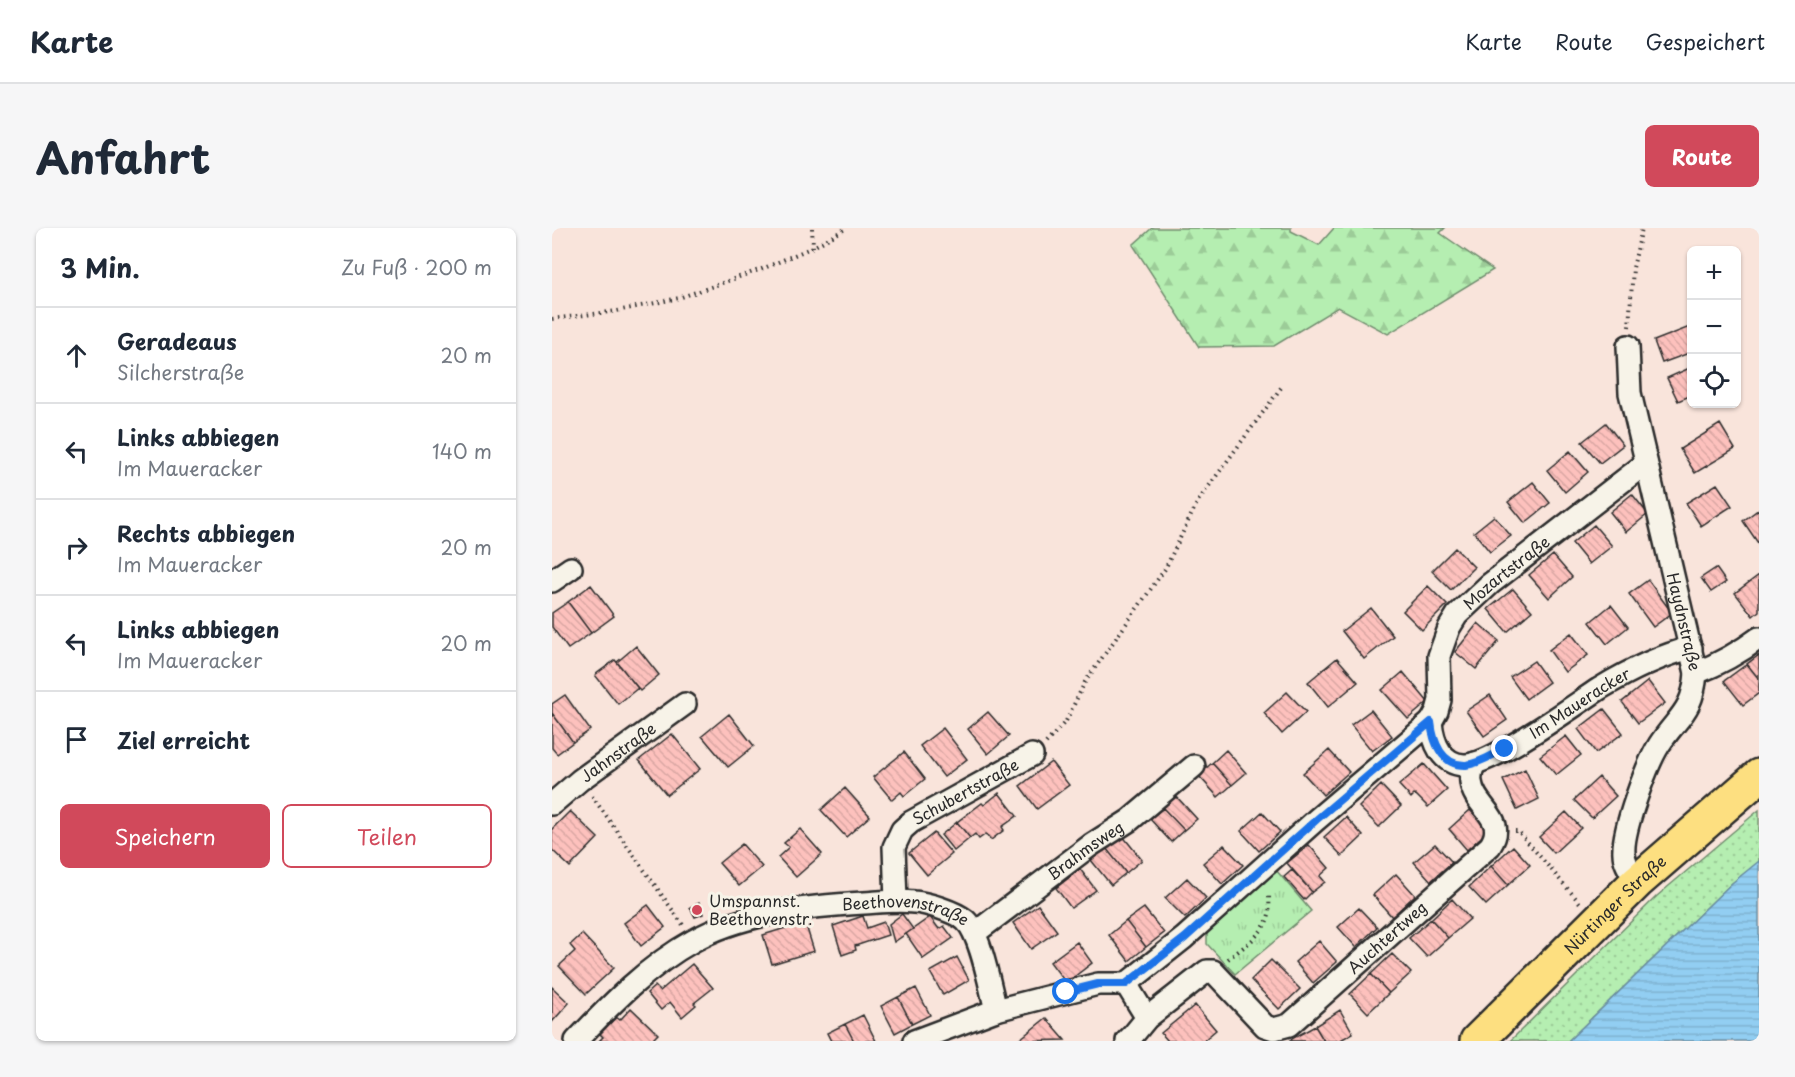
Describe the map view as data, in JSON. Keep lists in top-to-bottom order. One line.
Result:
{"streets":{"main road":["Nürtinger Straße"],"street":["Mozartstraße","Haydnstraße","Im Maueracker","Jahnstraße","Schubertstraße","Brahmsweg","Beethovenstraße","Auchtertweg"]},"crossings":[["Mozartstraße","Haydnstraße"],["Haydnstraße","Im Maueracker"],["Haydnstraße","Nürtinger Straße"],["Schubertstraße","Beethovenstraße"],["Brahmsweg","Beethovenstraße"]],"places":["Umspannst. Beethovenstr."],"page":{"header":"Karte","nav":["Karte","Route","Gespeichert"],"title":"Anfahrt","buttons":["Route",["Speichern","Teilen"]],"heading":["3 Min.","Zu Fuß · 200 m"],"map_buttons":["+","−"],"list":[["Geradeaus","Silcherstraße","20 m"],["Links abbiegen","Im Maueracker","140 m"],["Rechts abbiegen","Im Maueracker","20 m"],["Links abbiegen","Im Maueracker","20 m"],"Ziel erreicht"]}}
